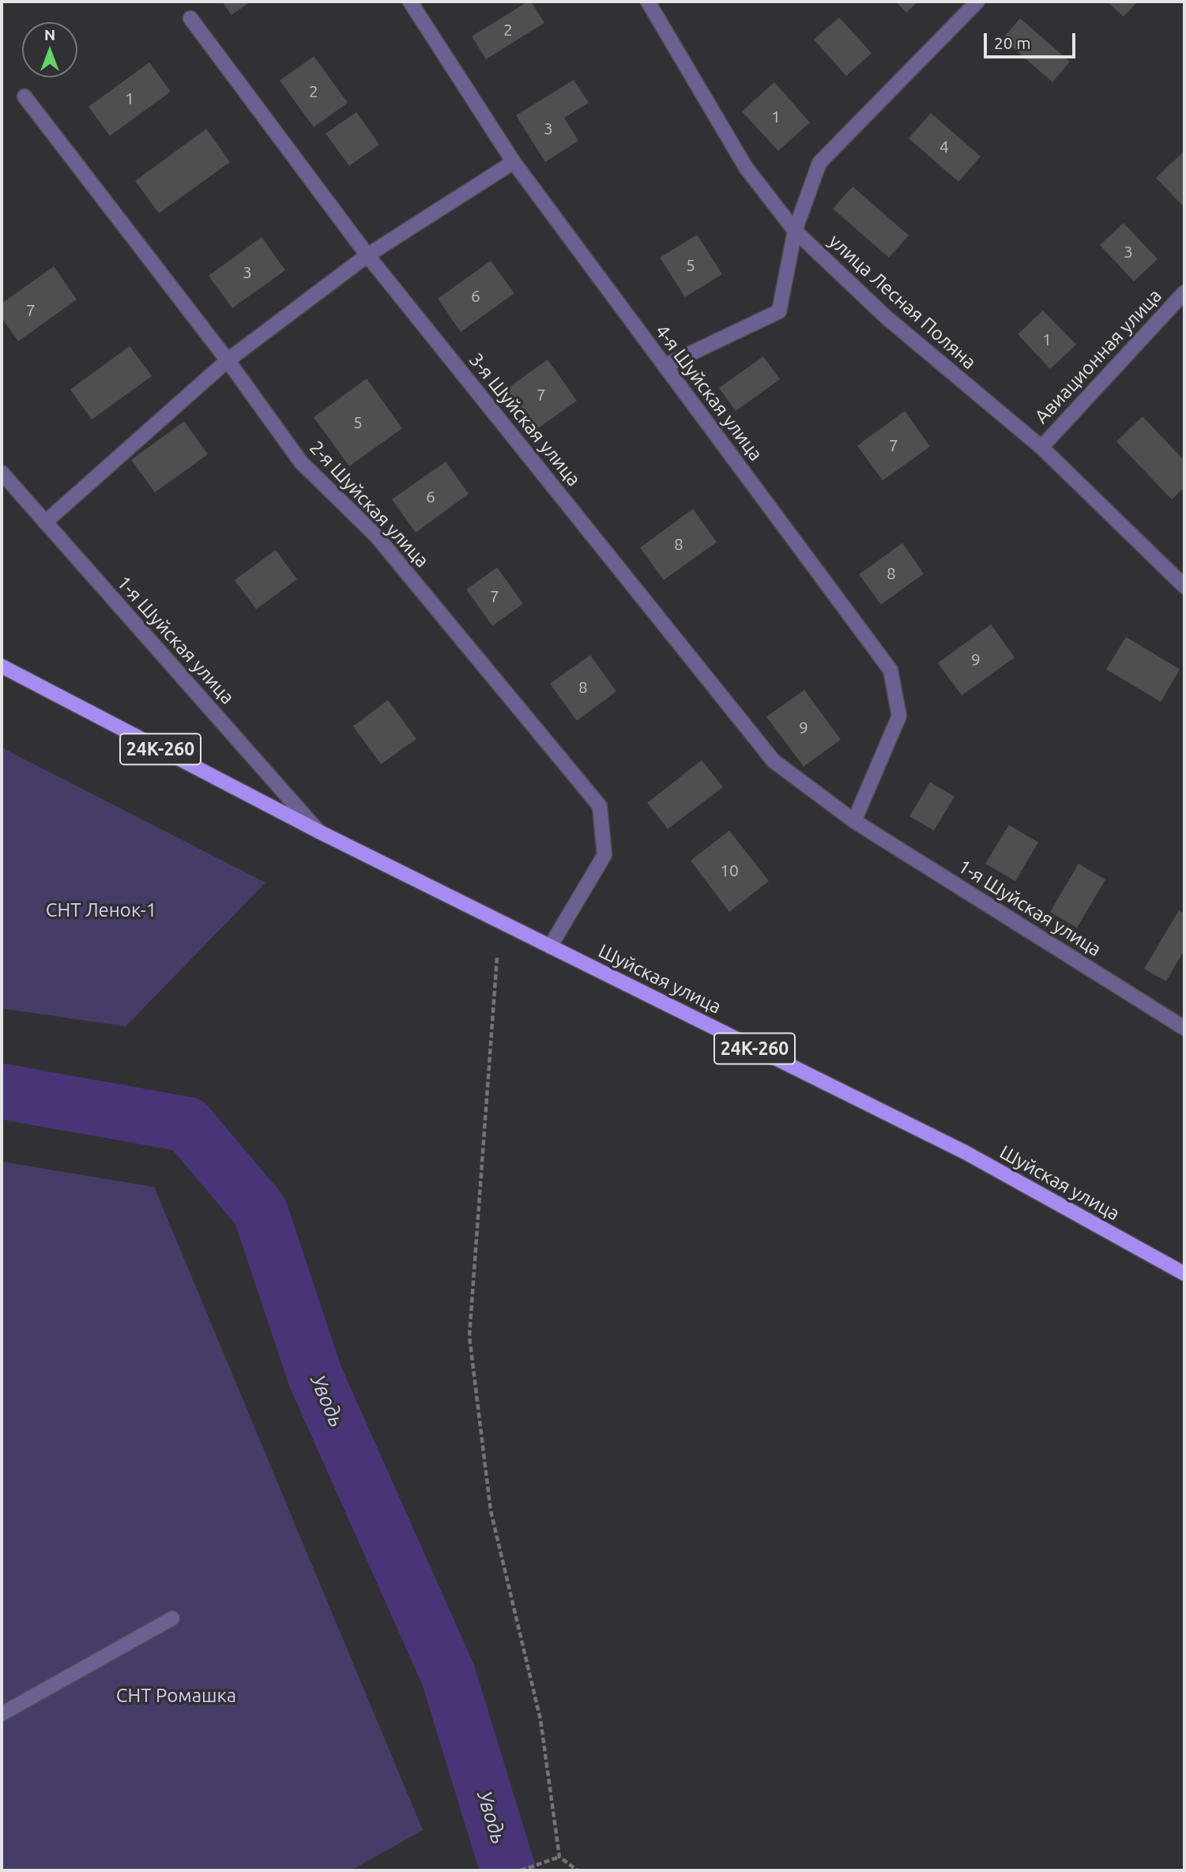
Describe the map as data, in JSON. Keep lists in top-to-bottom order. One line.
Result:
{"streets":{"main road":["24К-260","Шуйская улица"],"street":["улица Лесная Поляна","Авиационная улица","4-я Шуйская улица","3-я Шуйская улица","2-я Шуйская улица","1-я Шуйская улица"]},"crossings":[["улица Лесная Поляна","Авиационная улица"],["4-я Шуйская улица","3-я Шуйская улица"],["4-я Шуйская улица","1-я Шуйская улица"],["3-я Шуйская улица","1-я Шуйская улица"],["2-я Шуйская улица","Шуйская улица"],["1-я Шуйская улица","24К-260"],["1-я Шуйская улица","Шуйская улица"],["24К-260","Шуйская улица"]],"water":["Уводь"],"parks":["СНТ Ленок-1","СНТ Ромашка"],"house_numbers":["2","2","1","1","3","4","3","5","3","6","7","1","7","5","7","6","8","8","7","9","8","9","10"],"scale_bar":"20 m","north":"top"}
